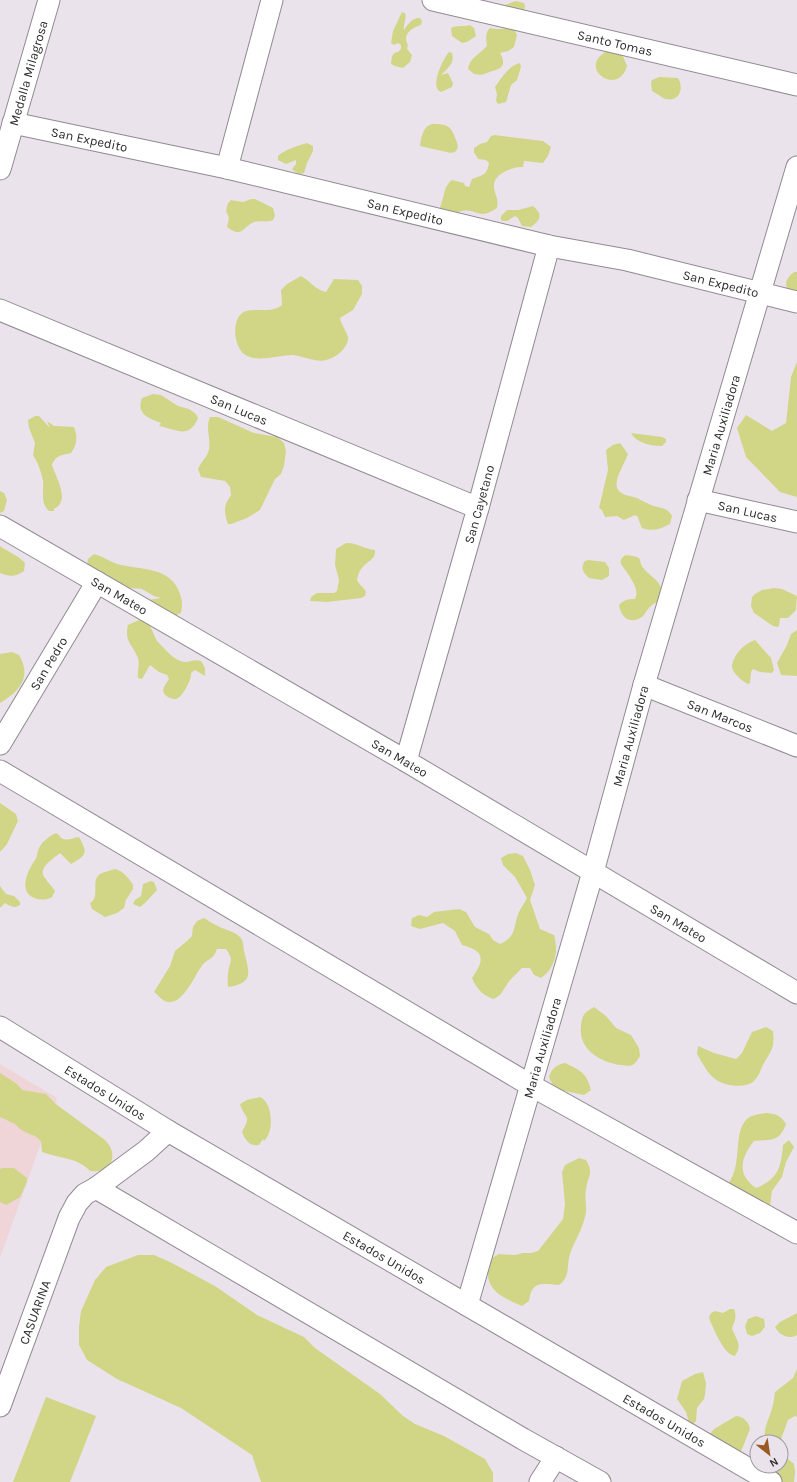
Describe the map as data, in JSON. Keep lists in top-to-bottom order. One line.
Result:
{"streets":{"street":["Santo Tomas","Medalla Milagrosa","San Expedito","San Lucas","Maria Auxiliadora","San Cayetano","San Mateo","San Pedro","San Marcos","Estados Unidos","CASUARINA"]},"crossings":[["Medalla Milagrosa","San Expedito"],["San Expedito","Maria Auxiliadora"],["San Expedito","San Cayetano"],["San Lucas","Maria Auxiliadora"],["San Lucas","San Cayetano"],["Maria Auxiliadora","San Mateo"],["Maria Auxiliadora","San Marcos"],["Maria Auxiliadora","Estados Unidos"],["San Cayetano","San Mateo"],["San Mateo","San Pedro"],["Estados Unidos","CASUARINA"]],"north":"bottom right"}
